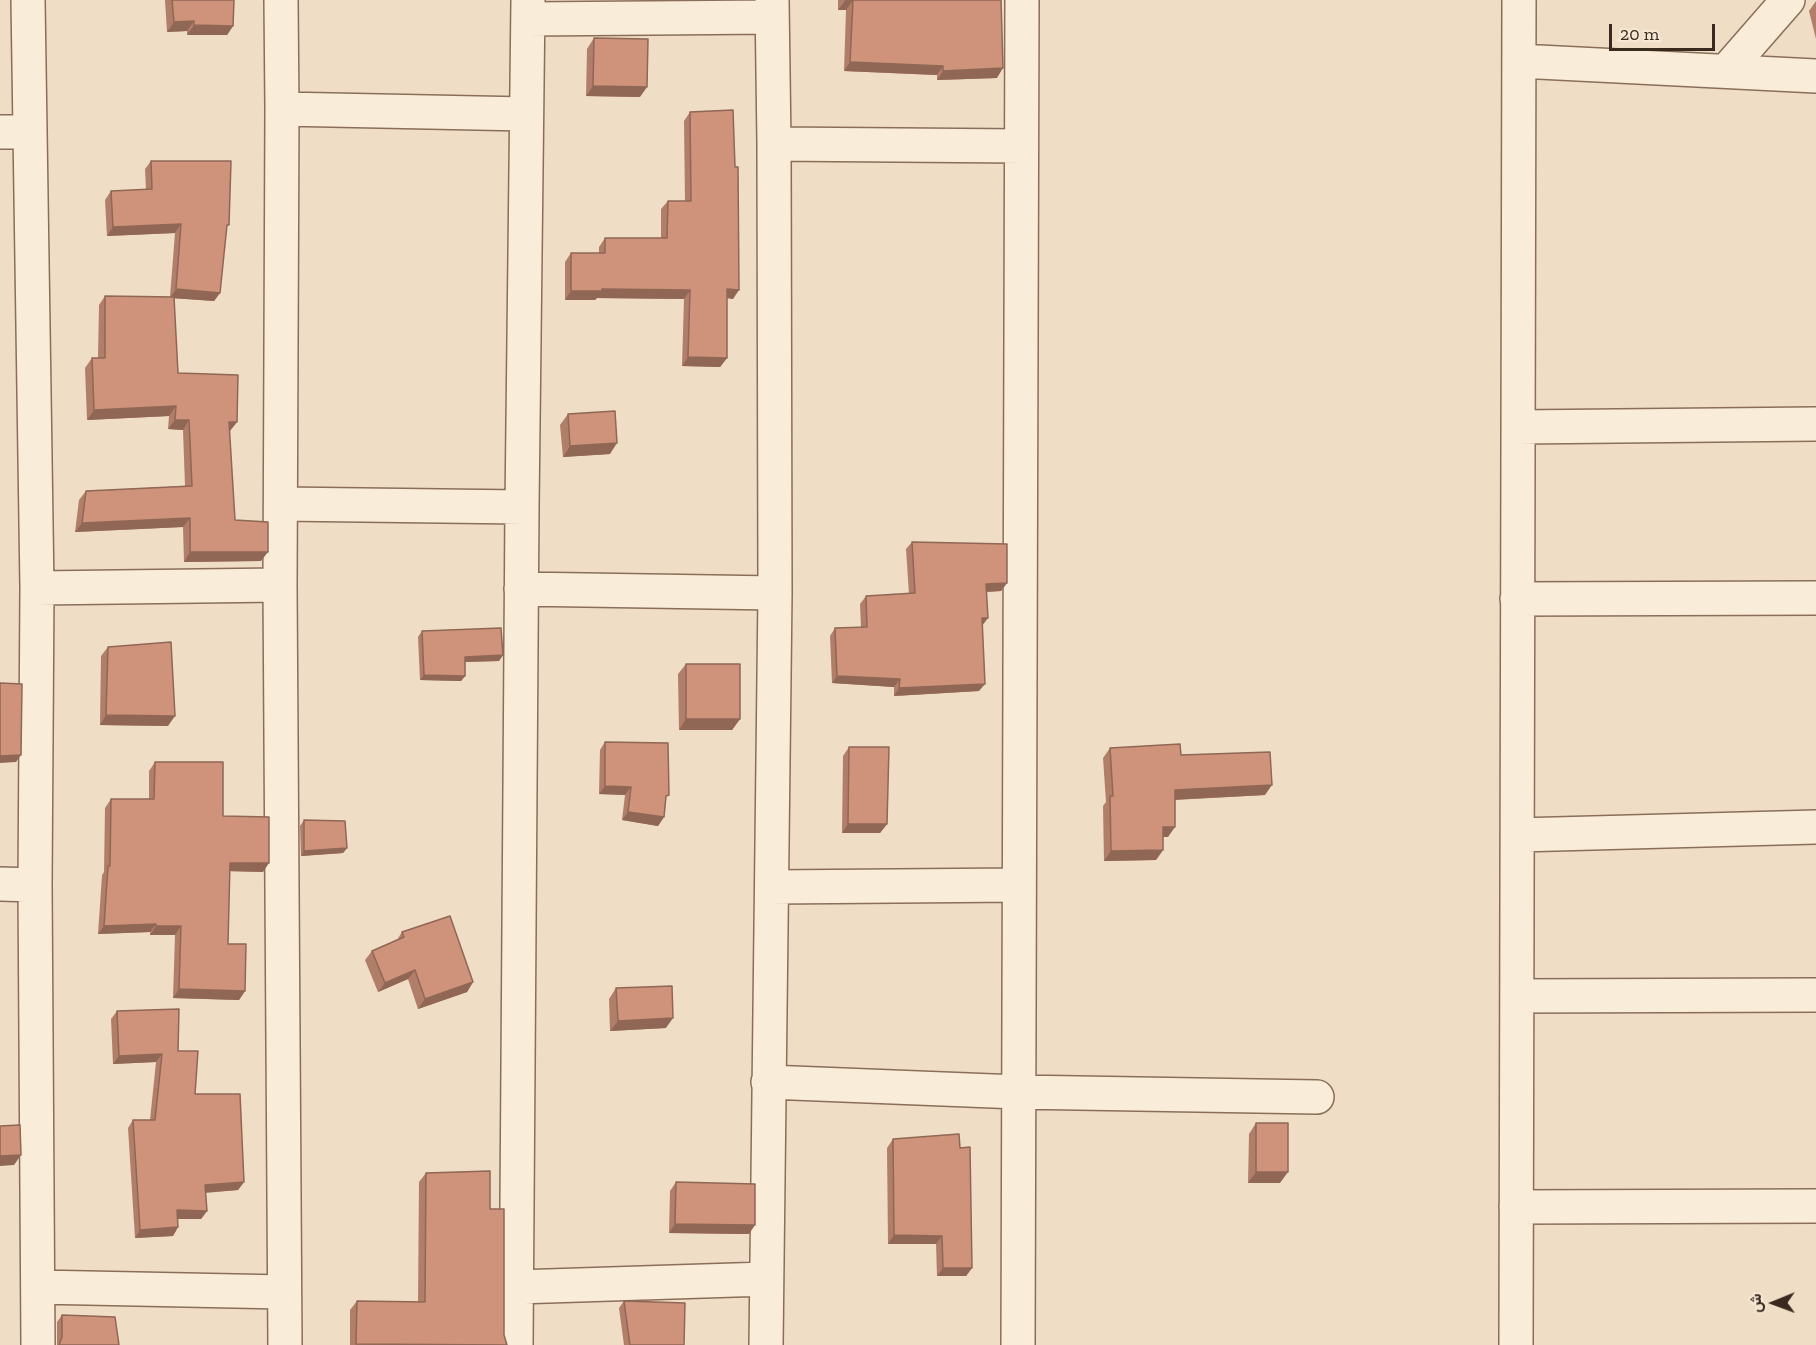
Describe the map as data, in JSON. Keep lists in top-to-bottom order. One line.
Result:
{"scale_bar":"20 m","north":"left"}
